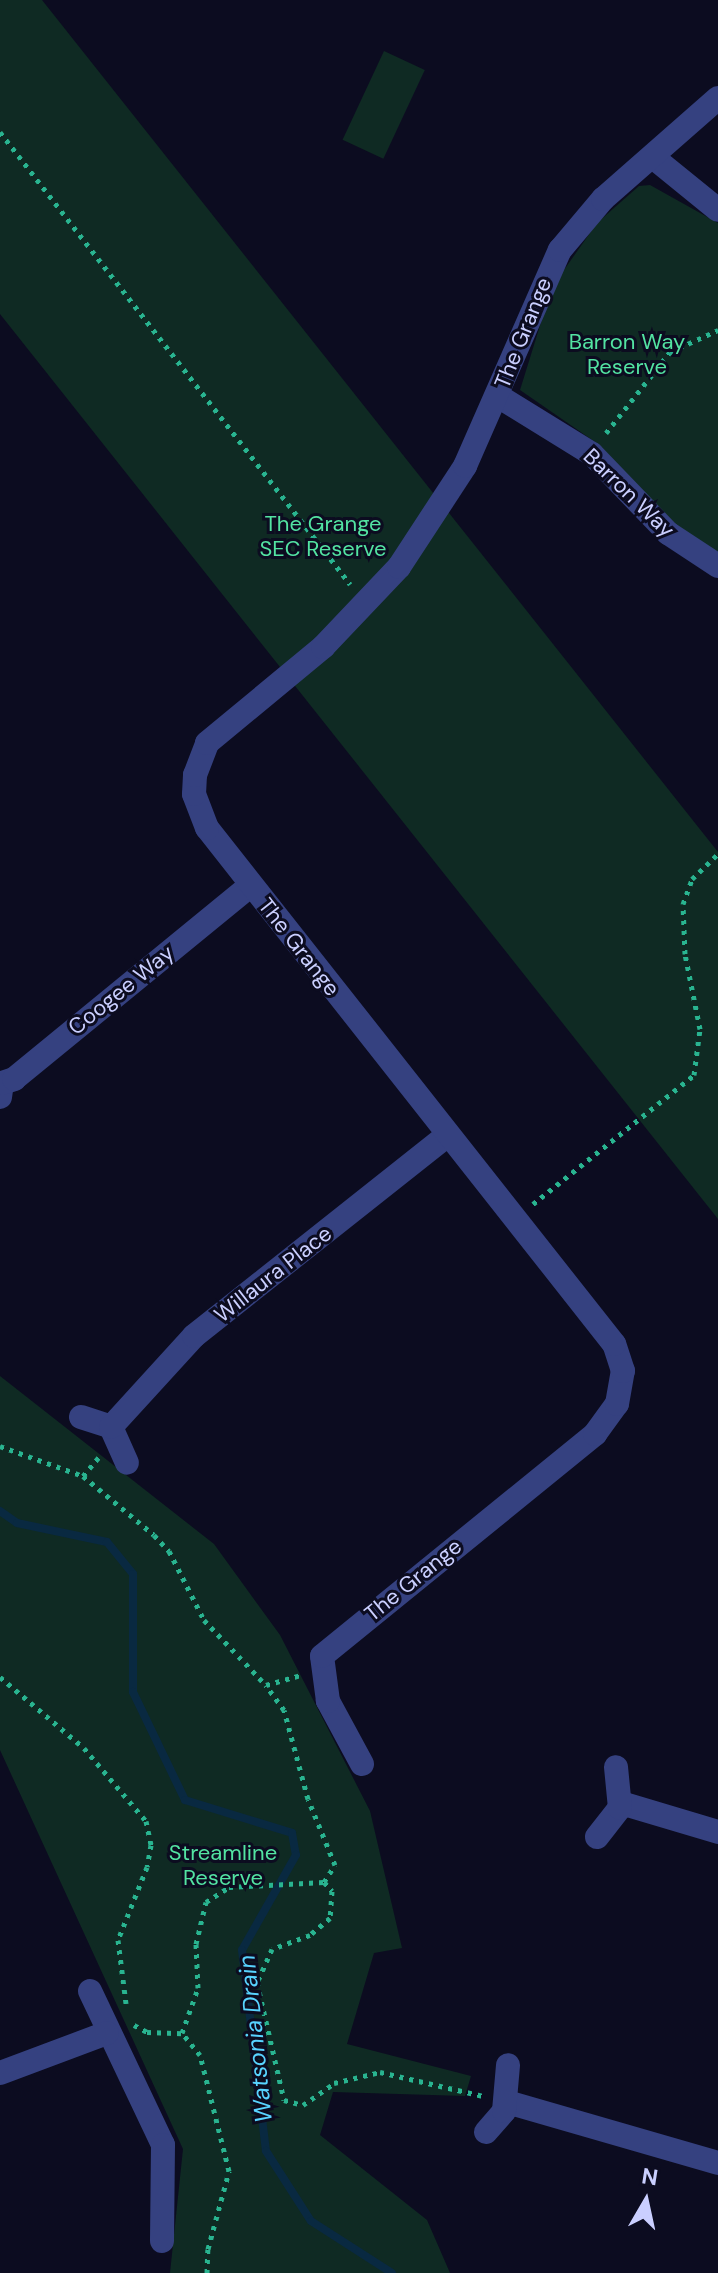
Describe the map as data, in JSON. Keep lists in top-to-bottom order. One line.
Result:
{"streets":{"street":["The Grange","Barron Way","Coogee Way","Willaura Place"]},"crossings":[["The Grange","Barron Way"],["The Grange","Coogee Way"],["The Grange","Willaura Place"]],"water":["Watsonia Drain"],"parks":["Barron Way Reserve","The Grange SEC Reserve","Streamline Reserve"],"north":"top"}
